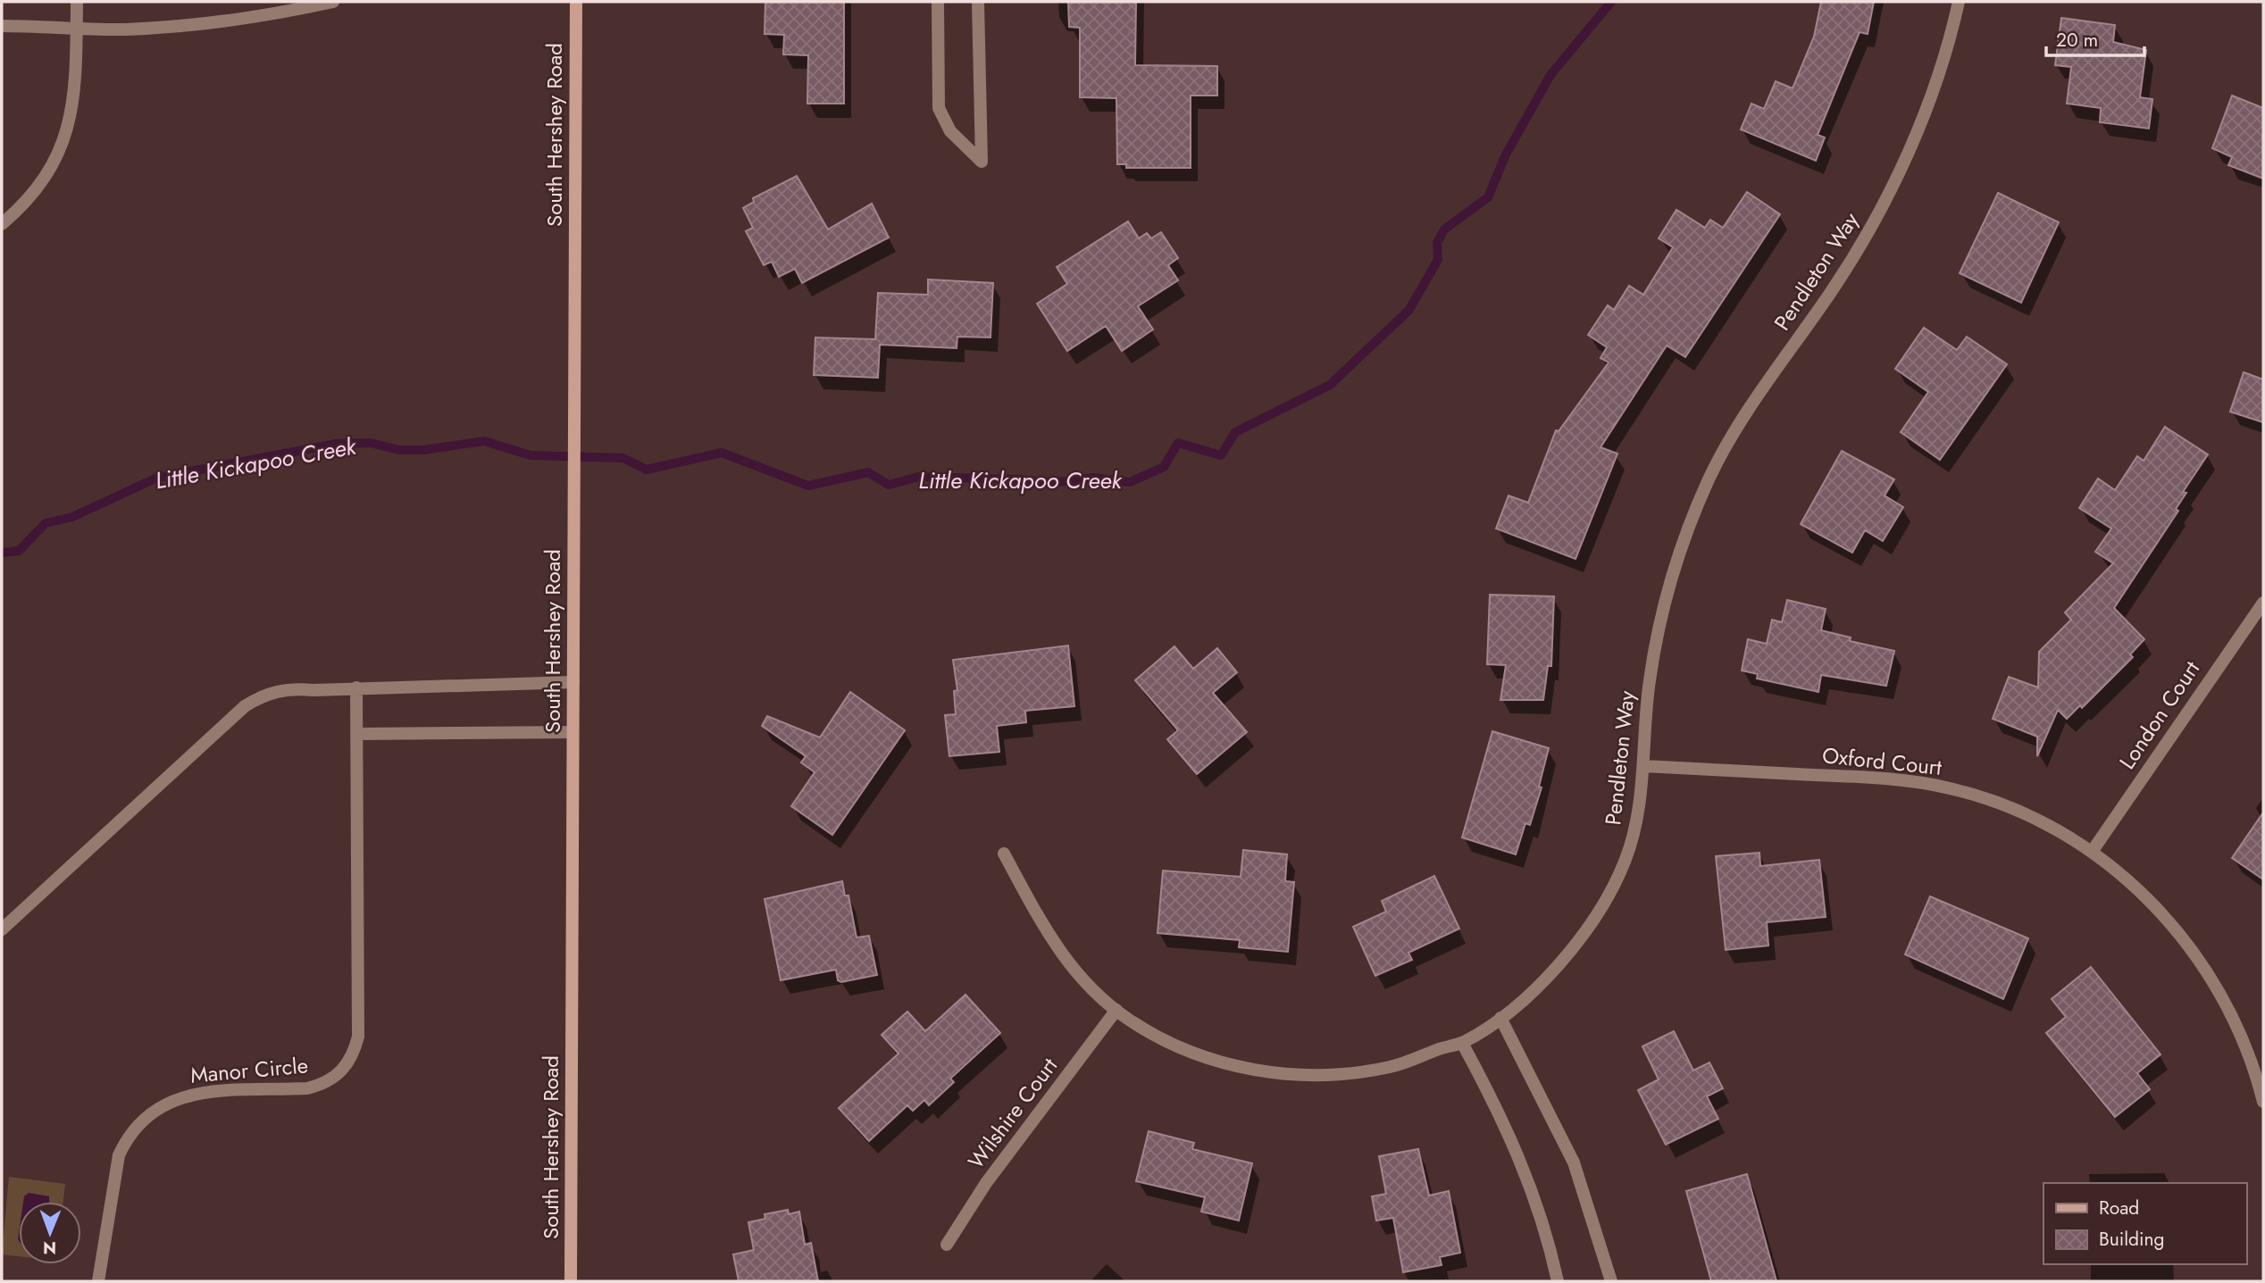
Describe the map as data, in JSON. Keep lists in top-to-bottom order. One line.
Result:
{"streets":{"main road":["South Hershey Road"],"street":["Pendleton Way","London Court","Oxford Court","Manor Circle","Wilshire Court"]},"crossings":[["Pendleton Way","Oxford Court"],["Pendleton Way","Wilshire Court"],["London Court","Oxford Court"]],"water":["Little Kickapoo Creek"],"legend":["Road","Building"],"scale_bar":"20 m","north":"bottom"}
